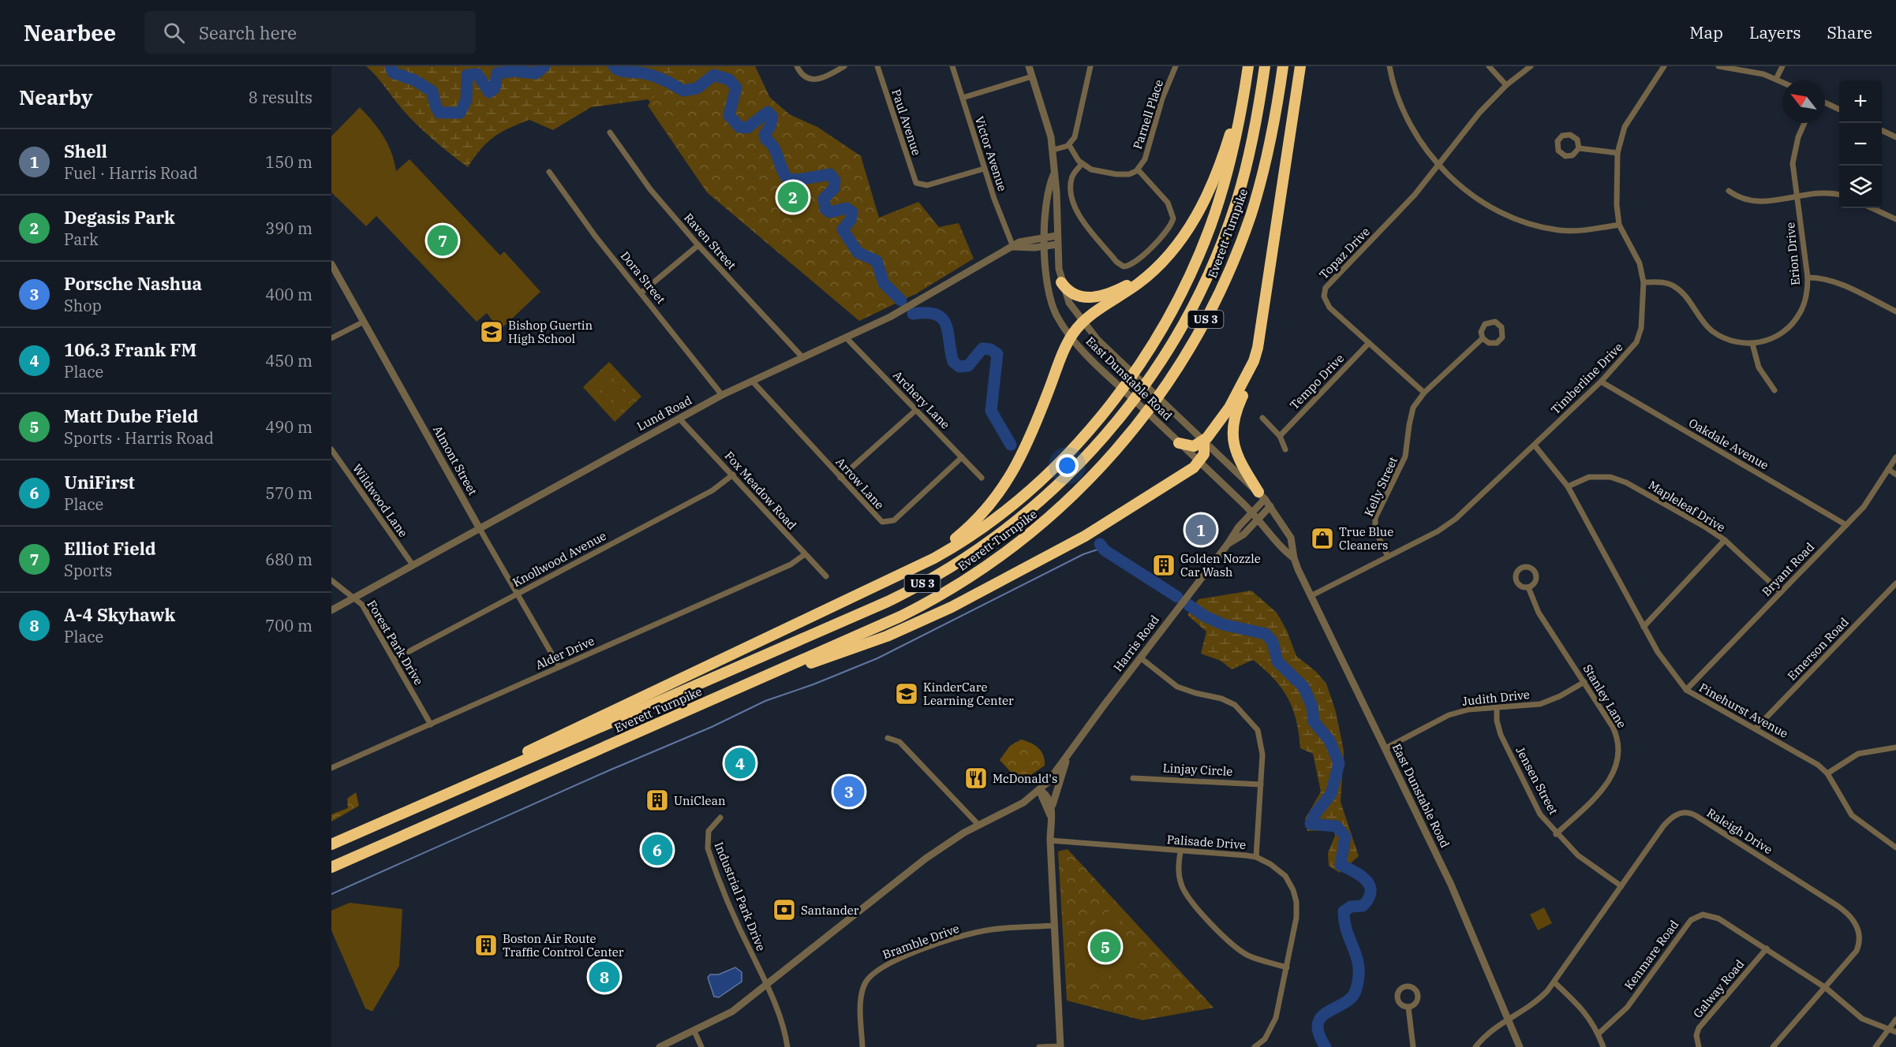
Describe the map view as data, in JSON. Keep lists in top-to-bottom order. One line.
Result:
{"streets":{"highway":["Everett Turnpike","US 3"],"street":["Parnell Place","Paul Avenue","Victor Avenue","Raven Street","Topaz Drive","Erion Drive","Dora Street","East Dunstable Road","Timberline Drive","Tempo Drive","Archery Lane","Lund Road","Oakdale Avenue","Almont Street","Arrow Lane","Kelly Street","Fox Meadow Road","Wildwood Lane","Mapleleaf Drive","Knollwood Avenue","Bryant Road","Forest Park Drive","Harris Road","Emerson Road","Alder Drive","Stanley Lane","Judith Drive","Pinehurst Avenue","Linjay Circle","Jensen Street","Raleigh Drive","Palisade Drive","Industrial Park Drive","Bramble Drive","Kenmare Road","Galway Road"]},"crossings":[["Paul Avenue","Victor Avenue"],["Victor Avenue","Lund Road"],["Raven Street","Lund Road"],["Topaz Drive","Tempo Drive"],["Topaz Drive","Kelly Street"],["Erion Drive","Timberline Drive"],["Dora Street","Lund Road"],["East Dunstable Road","Timberline Drive"],["East Dunstable Road","Lund Road"],["East Dunstable Road","Harris Road"],["East Dunstable Road","Judith Drive"],["East Dunstable Road","Raleigh Drive"],["Timberline Drive","Oakdale Avenue"],["Timberline Drive","Kelly Street"],["Timberline Drive","Pinehurst Avenue"],["Archery Lane","Lund Road"],["Archery Lane","Arrow Lane"],["Lund Road","Almont Street"],["Lund Road","Arrow Lane"],["Lund Road","Fox Meadow Road"],["Lund Road","Wildwood Lane"],["Lund Road","Forest Park Drive"],["Oakdale Avenue","Bryant Road"],["Almont Street","Knollwood Avenue"],["Almont Street","Alder Drive"],["Fox Meadow Road","Knollwood Avenue"],["Fox Meadow Road","Alder Drive"],["Mapleleaf Drive","Bryant Road"],["Mapleleaf Drive","Pinehurst Avenue"],["Knollwood Avenue","Forest Park Drive"],["Bryant Road","Pinehurst Avenue"],["Forest Park Drive","Alder Drive"],["Harris Road","Palisade Drive"],["Harris Road","Bramble Drive"],["Emerson Road","Pinehurst Avenue"],["Stanley Lane","Judith Drive"],["Stanley Lane","Jensen Street"],["Judith Drive","Jensen Street"],["Jensen Street","Raleigh Drive"],["Raleigh Drive","Kenmare Road"],["Kenmare Road","Galway Road"]],"places":{"school or university":["Bishop Guertin High School","KinderCare Learning Center"],"shop":["True Blue Cleaners"],"building":["Golden Nozzle Car Wash","UniClean","Boston Air Route Traffic Control Center"],"restaurant":["McDonald's"],"bank":["Santander"]},"north":"top left","page":{"header":"Nearbee","search":"Search here","nav":["Map","Layers","Share"],"heading":["Nearby","8 results"],"map_buttons":["+","−"],"list":[{"mark":"1","name":"Shell","note":"Fuel · Harris Road","value":"150 m"},{"mark":"2","name":"Degasis Park","note":"Park","value":"390 m"},{"mark":"3","name":"Porsche Nashua","note":"Shop","value":"400 m"},{"mark":"4","name":"106.3 Frank FM","note":"Place","value":"450 m"},{"mark":"5","name":"Matt Dube Field","note":"Sports · Harris Road","value":"490 m"},{"mark":"6","name":"UniFirst","note":"Place","value":"570 m"},{"mark":"7","name":"Elliot Field","note":"Sports","value":"680 m"},{"mark":"8","name":"A-4 Skyhawk","note":"Place","value":"700 m"}],"pins":["2","7","1","4","3","6","5","8"]}}
